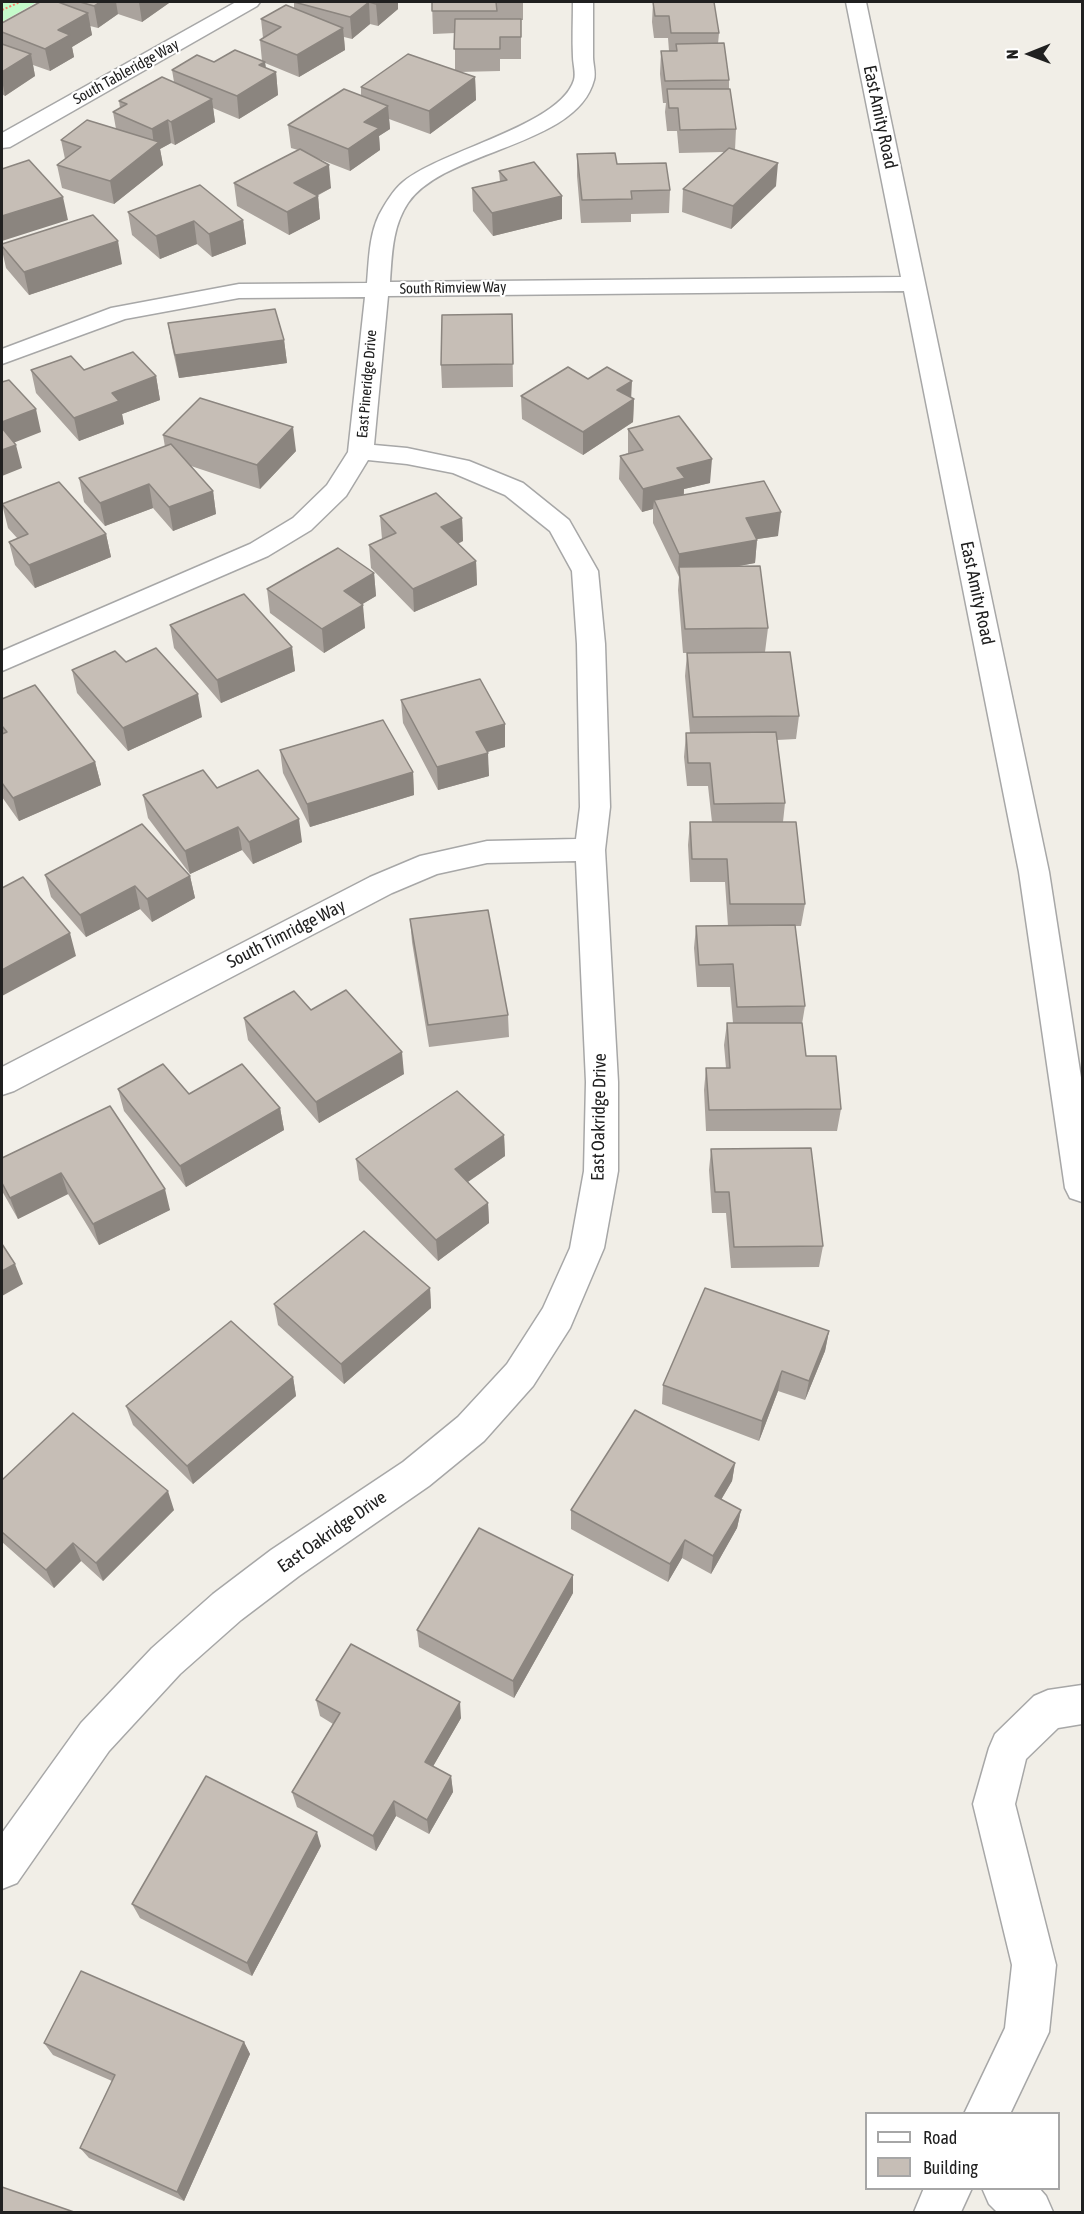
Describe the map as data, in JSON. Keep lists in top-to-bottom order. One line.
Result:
{"streets":{"street":["South Tableridge Way","East Amity Road","South Rimview Way","East Pineridge Drive","South Timridge Way","East Oakridge Drive"]},"crossings":[["East Amity Road","South Rimview Way"],["South Rimview Way","East Pineridge Drive"],["East Pineridge Drive","East Oakridge Drive"],["South Timridge Way","East Oakridge Drive"]],"legend":["Road","Building"],"north":"left"}
